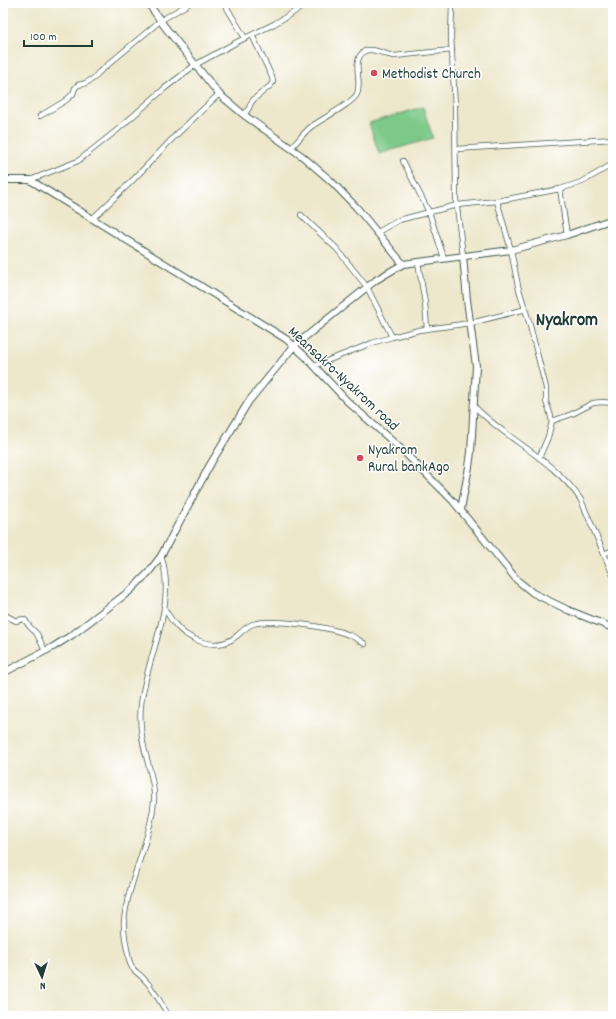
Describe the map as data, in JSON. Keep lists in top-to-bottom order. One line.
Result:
{"streets":{"street":["Meansakro-Nyakrom road"]},"districts":["Nyakrom"],"places":["Methodist Church","Nyakrom Rural bankAgo"],"scale_bar":"100 m","north":"bottom"}
